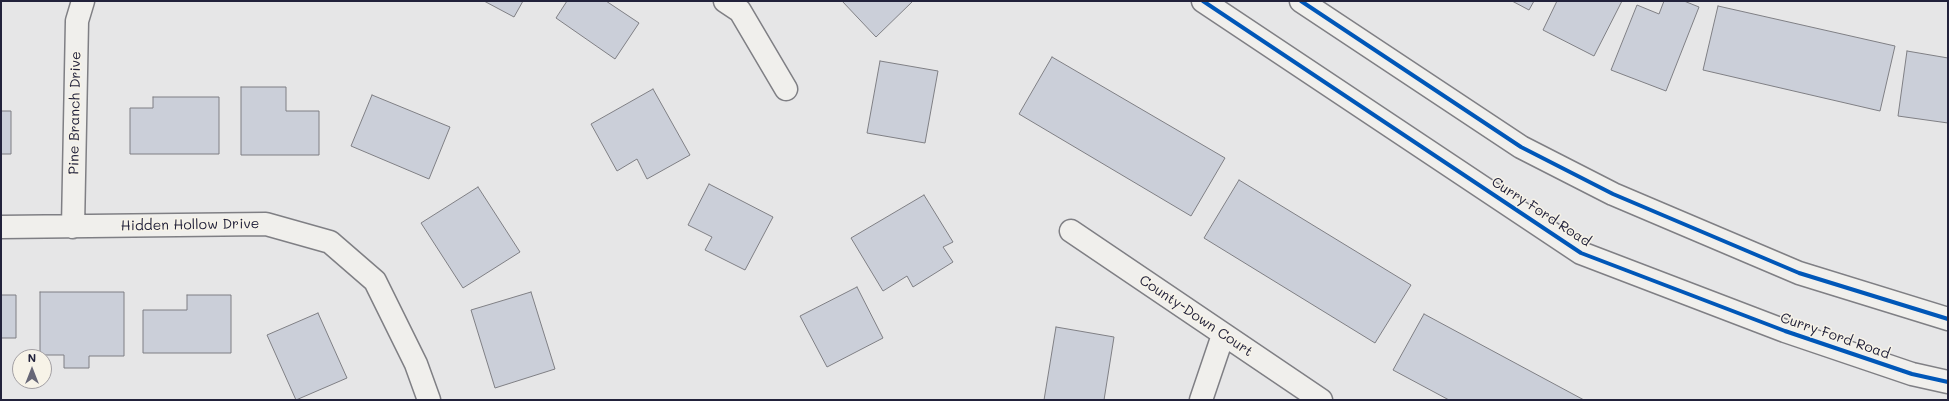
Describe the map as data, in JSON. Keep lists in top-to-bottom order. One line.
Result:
{"streets":{"street":["Pine Branch Drive","Curry Ford Road","Hidden Hollow Drive","County-Down Court"]},"crossings":[["Pine Branch Drive","Hidden Hollow Drive"]],"north":"top"}
